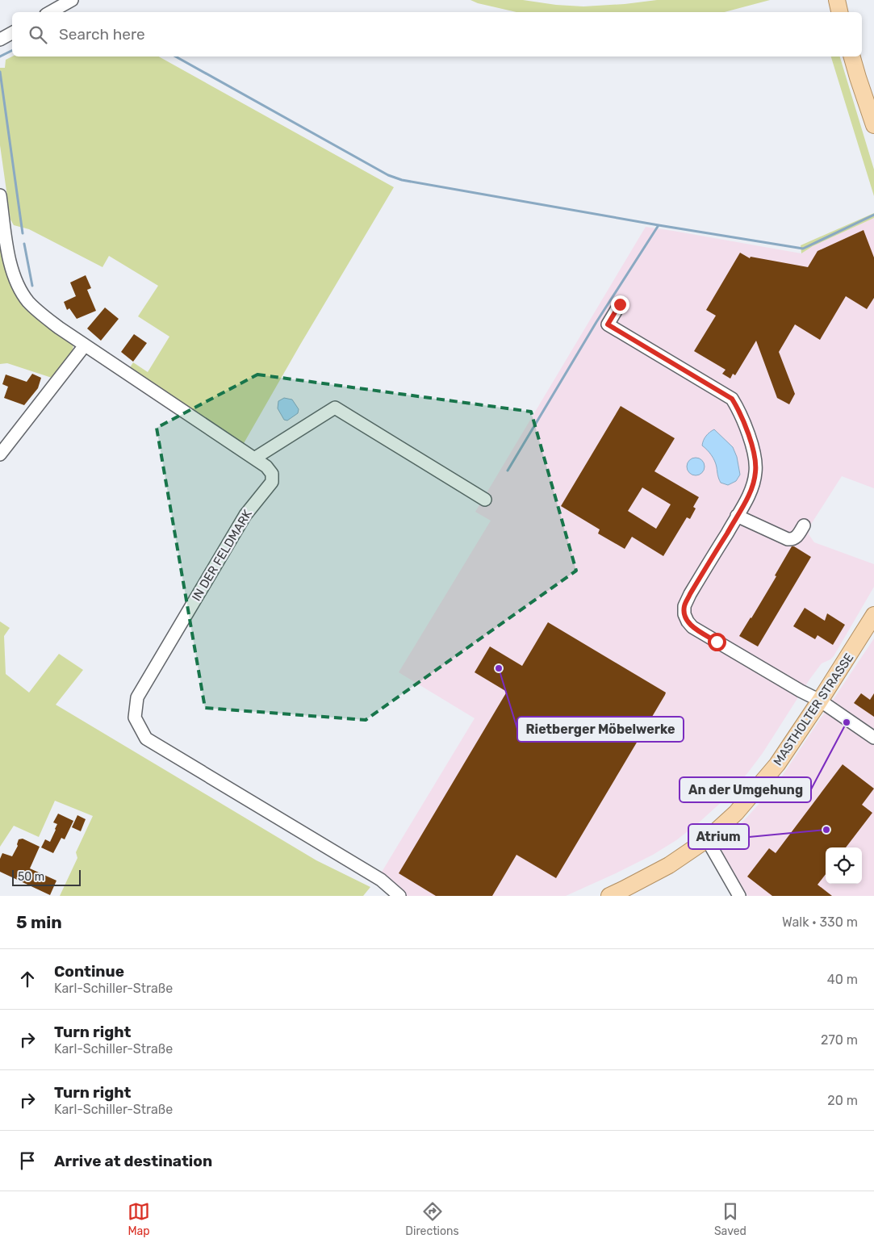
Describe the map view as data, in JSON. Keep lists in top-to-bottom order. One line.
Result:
{"streets":{"main road":["MASTHOLTER STRASSE"],"street":["IN DER FELDMARK"]},"places":["Rietberger Möbelwerke","An der Umgehung","Atrium"],"scale_bar":"50 m","page":{"search":"Search here","scale":"50 m","heading":["5 min","Walk · 330 m"],"list":[["Continue","Karl-Schiller-Straße","40 m"],["Turn right","Karl-Schiller-Straße","270 m"],["Turn right","Karl-Schiller-Straße","20 m"],"Arrive at destination"],"nav":["Map","Directions","Saved"]}}
